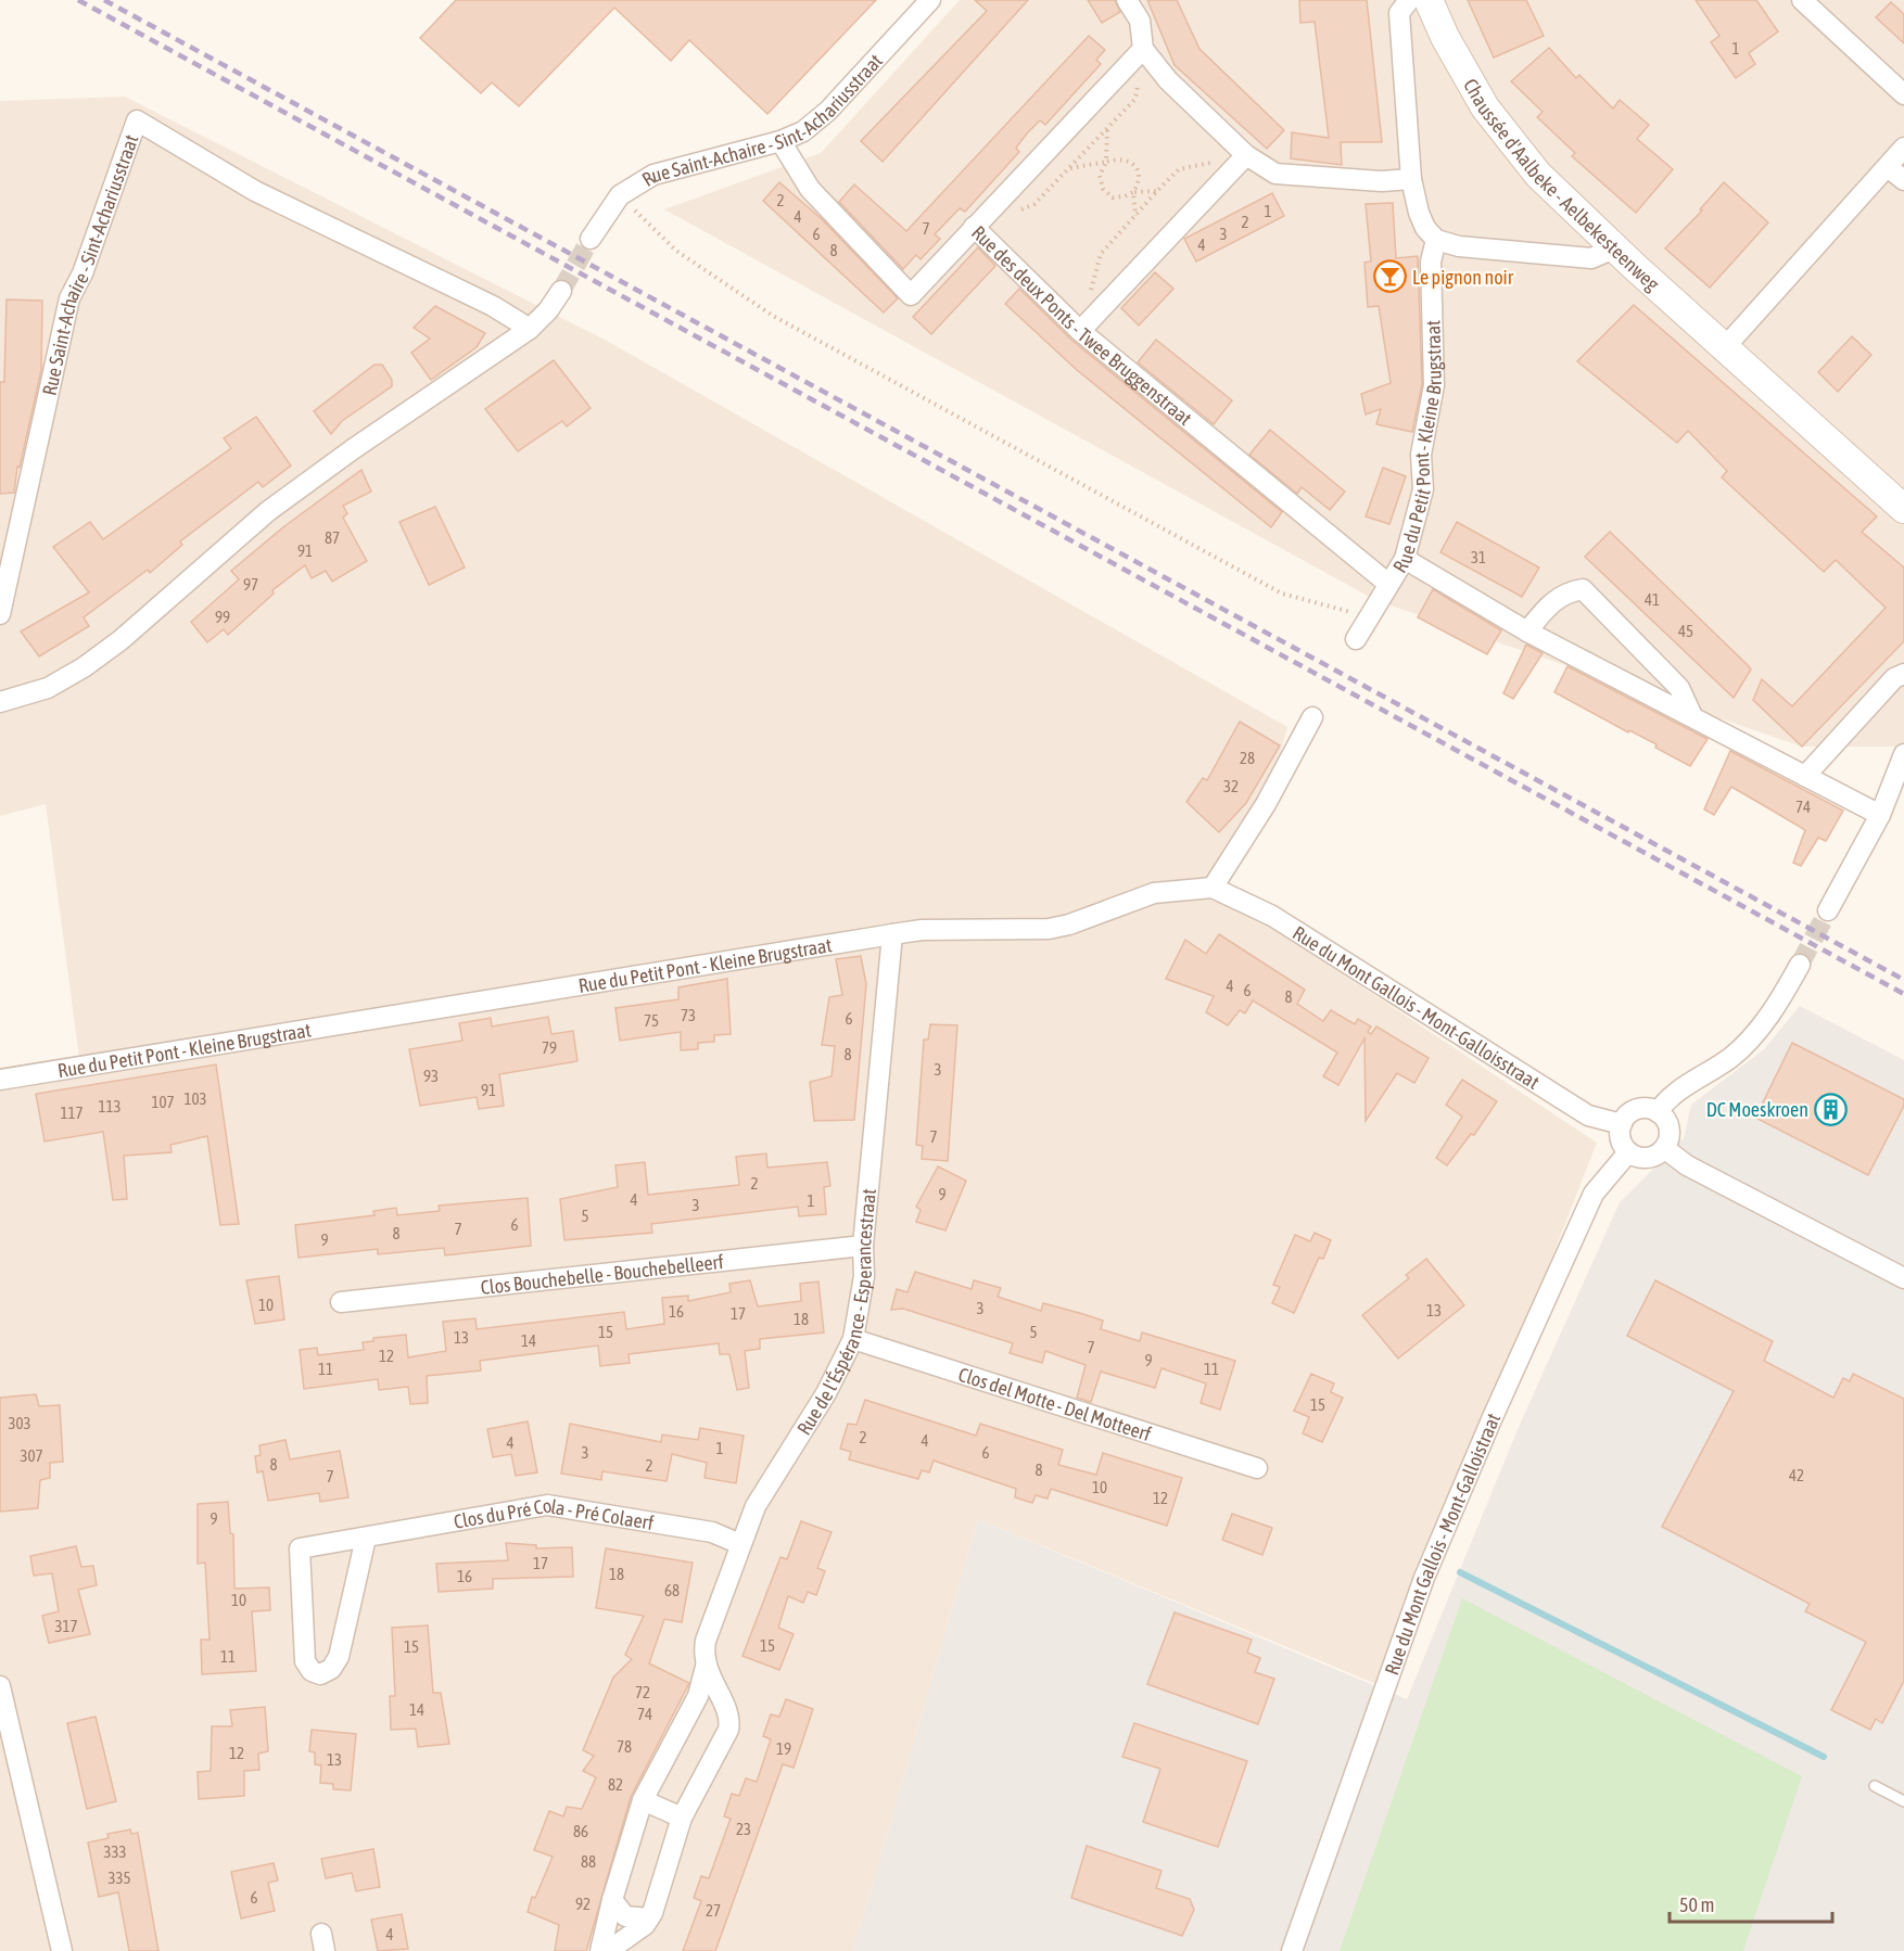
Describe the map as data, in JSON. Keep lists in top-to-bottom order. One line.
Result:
{"streets":{"main road":["Chaussée d'Aalbeke - Aelbekesteenweg"],"street":["Rue Saint-Achaire - Sint-Achariusstraat","Rue des deux Ponts - Twee Bruggenstraat","Rue du Petit Pont - Kleine Brugstraat","Rue du Mont Gallois - Mont-Galloisstraat","Clos Bouchebelle - Bouchebelleerf","Rue de l'Éspérance - Esperancestraat","Clos del Motte - Del Motteerf","Clos du Pré Cola - Pré Colaerf","Rue du Mont Gallois - Mont-Galloistraat"]},"crossings":[["Rue Saint-Achaire - Sint-Achariusstraat","Rue des deux Ponts - Twee Bruggenstraat"],["Rue des deux Ponts - Twee Bruggenstraat","Rue du Petit Pont - Kleine Brugstraat"],["Rue du Petit Pont - Kleine Brugstraat","Rue du Mont Gallois - Mont-Galloisstraat"],["Rue du Petit Pont - Kleine Brugstraat","Rue de l'Éspérance - Esperancestraat"],["Rue du Mont Gallois - Mont-Galloisstraat","Rue du Mont Gallois - Mont-Galloistraat"],["Clos Bouchebelle - Bouchebelleerf","Rue de l'Éspérance - Esperancestraat"],["Rue de l'Éspérance - Esperancestraat","Clos del Motte - Del Motteerf"],["Rue de l'Éspérance - Esperancestraat","Clos du Pré Cola - Pré Colaerf"]],"places":{"bar":["Le pignon noir"],"building":["DC Moeskroen"]},"house_numbers":["1","2","1","4","2","7","6","3","4","8","87","91","31","97","41","99","45","28","32","74","4","6","8","73","6","75","79","8","3","93","91","103","107","113","117","7","2","9","4","1","3","5","6","7","8","9","10","3","13","16","17","18","15","5","13","14","7","12","9","11","11","15","303","2","4","4","1","3","6","307","8","2","8","42","7","10","12","9","17","18","16","68","10","317","15","15","11","72","14","74","78","19","12","13","82","23","86","333","88","335","6","92","27","4"],"scale_bar":"50 m"}
